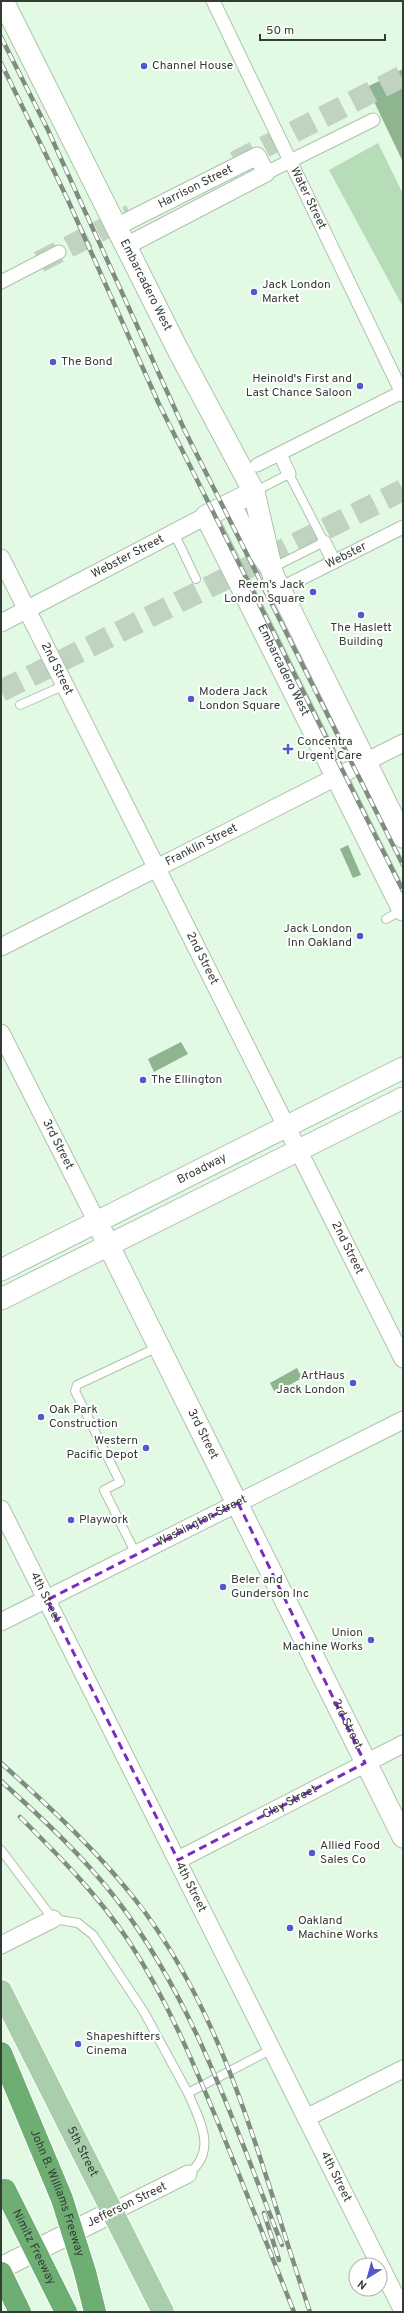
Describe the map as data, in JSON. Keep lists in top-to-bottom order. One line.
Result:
{"streets":{"highway":["John B. Williams Freeway","Nimitz Freeway"],"main road":["5th Street"],"street":["Harrison Street","Water Street","Embarcadero West","Webster","Webster Street","2nd Street","Franklin Street","3rd Street","Broadway","Washington Street","4th Street","Clay Street","Jefferson Street"]},"crossings":[["Harrison Street","Water Street"],["Harrison Street","Embarcadero West"],["Embarcadero West","Webster"],["Embarcadero West","Webster Street"],["Embarcadero West","Franklin Street"],["Webster Street","2nd Street"],["2nd Street","Franklin Street"],["2nd Street","Broadway"],["3rd Street","Broadway"],["3rd Street","Washington Street"],["3rd Street","Clay Street"],["Washington Street","4th Street"],["4th Street","Clay Street"],["5th Street","Jefferson Street"]],"places":{"other":["Channel House","Jack London Market","The Bond","Heinold's First and Last Chance Saloon","Reem’s Jack London Square","The Haslett Building","Modera Jack London Square","Jack London Inn Oakland","The Ellington","ArtHaus Jack London","Oak Park Construction","Western Pacific Depot","Playwork","Beler and Gunderson Inc","Union Machine Works","Allied Food Sales Co","Oakland Machine Works","Shapeshifters Cinema"],"health":["Concentra Urgent Care"]},"scale_bar":"50 m","north":"bottom left"}
